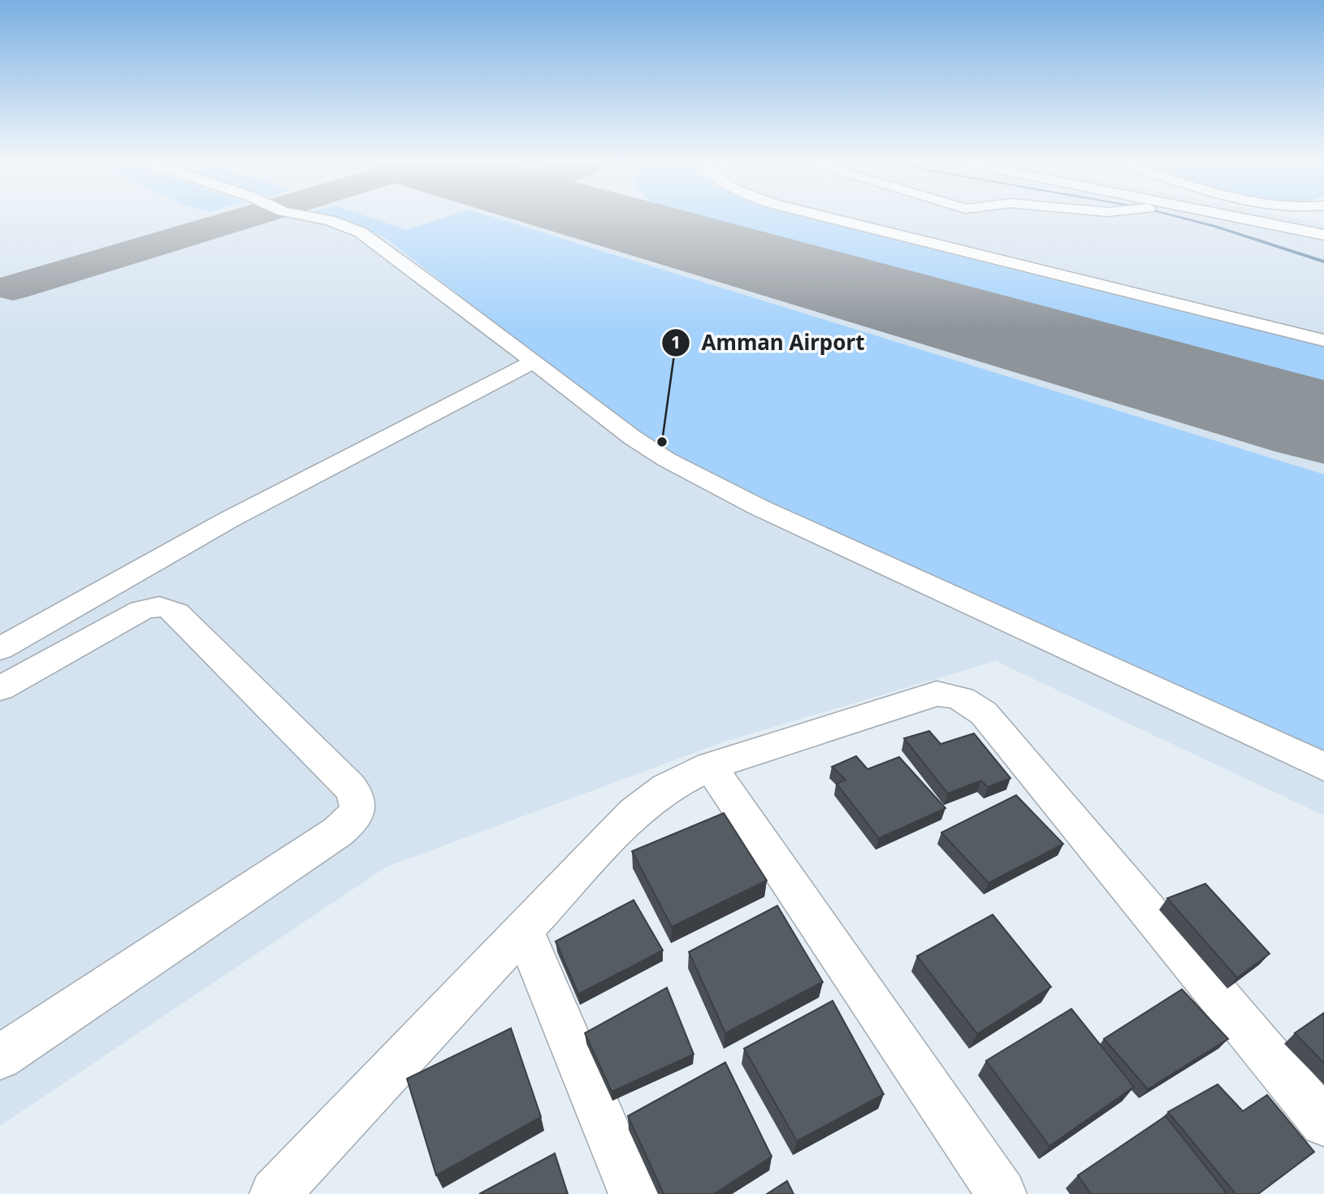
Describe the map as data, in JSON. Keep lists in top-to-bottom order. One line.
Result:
{"places":["Amman Airport"]}
